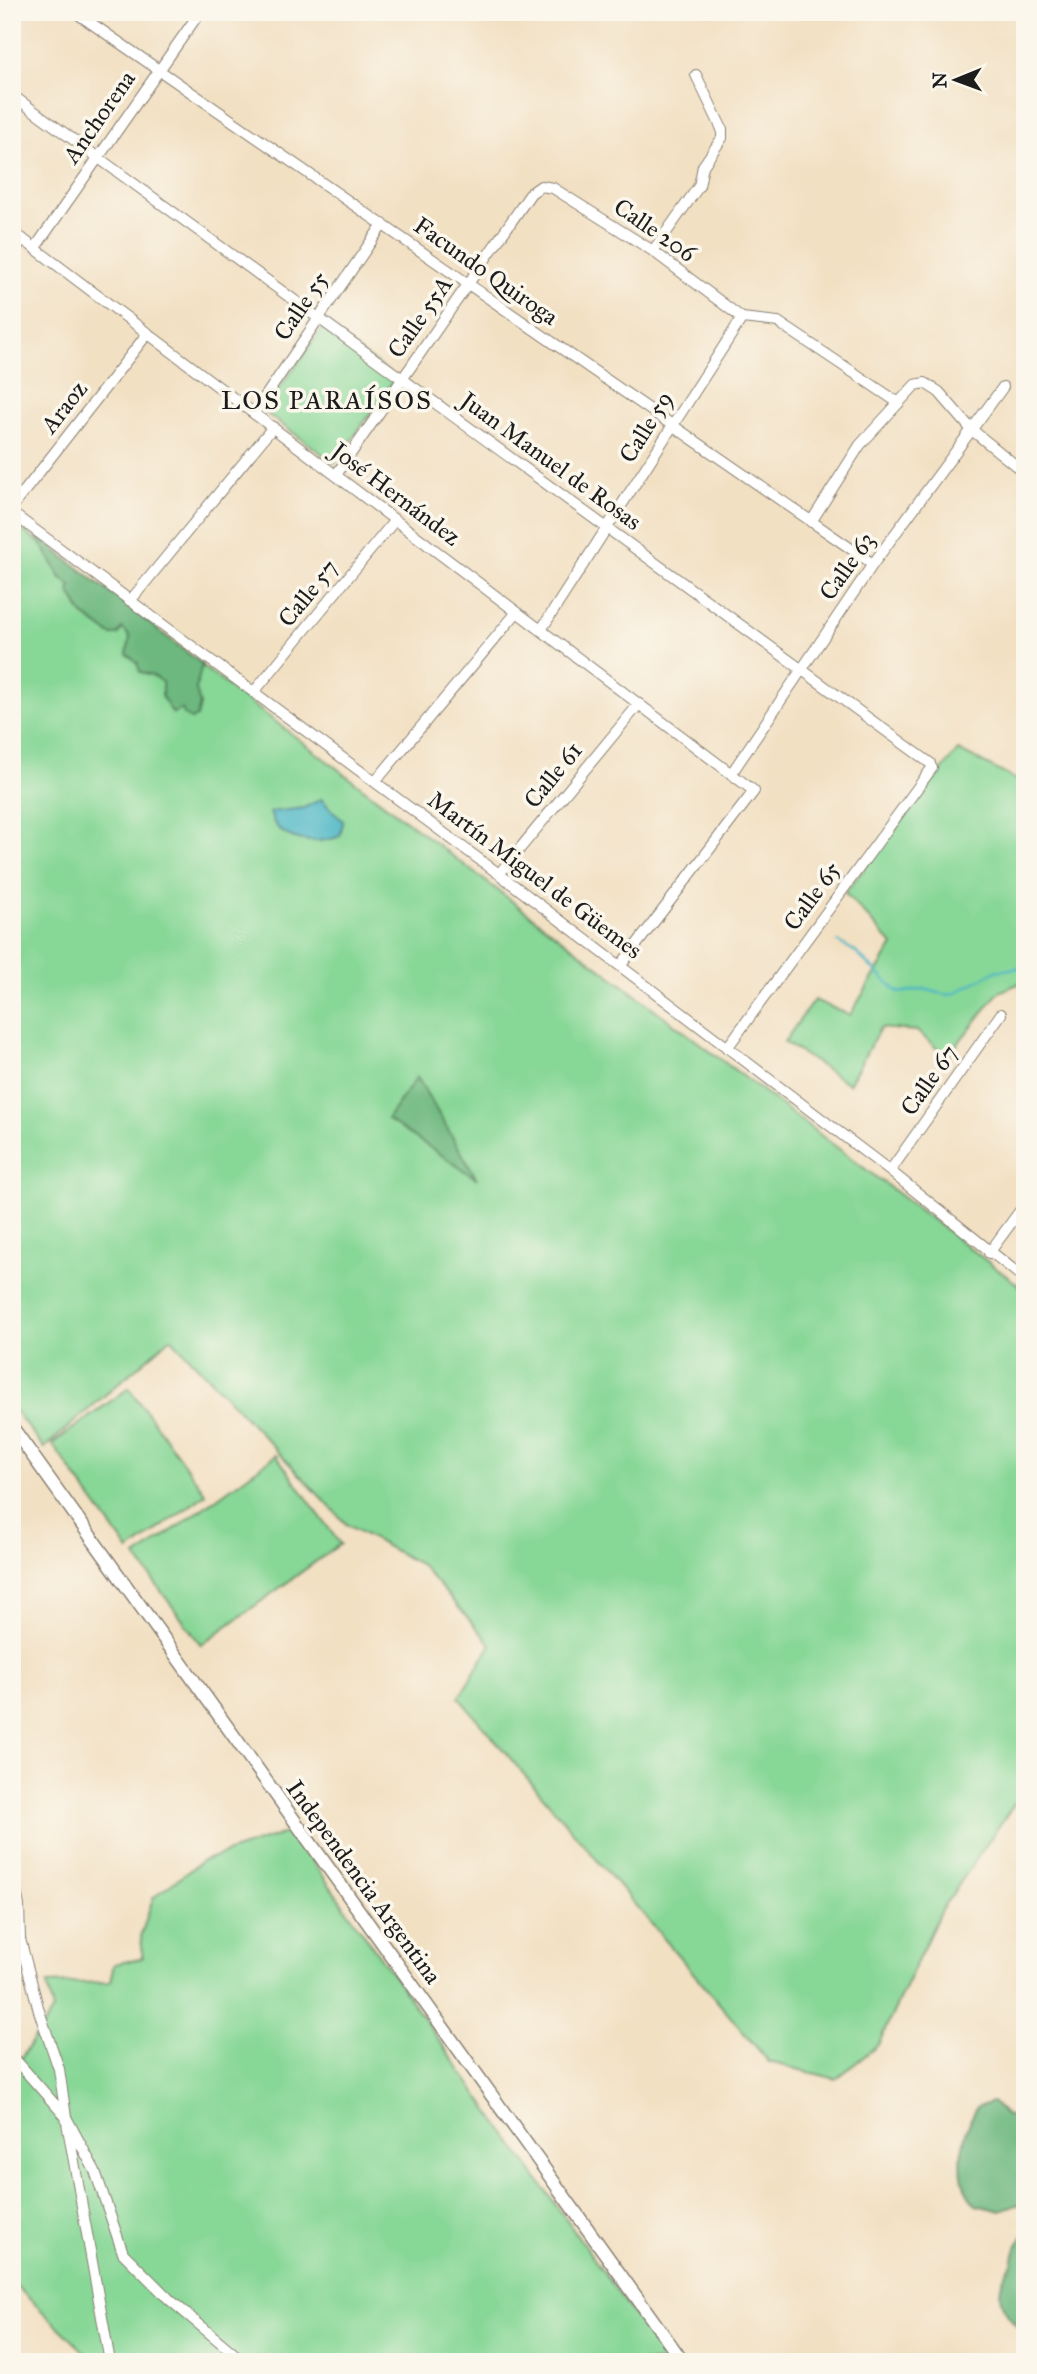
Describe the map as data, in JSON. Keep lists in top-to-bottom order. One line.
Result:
{"streets":{"street":["Anchorena","Calle 206","Facundo Quiroga","Calle 55","Calle 55A","Araoz","Calle 59","Juan Manuel de Rosas","José Hernández","Calle 63","Calle 57","Calle 61","Martín Miguel de Güemes","Calle 65","Calle 67","Independencia Argentina"]},"crossings":[["Anchorena","Facundo Quiroga"],["Anchorena","Juan Manuel de Rosas"],["Anchorena","José Hernández"],["Calle 206","Calle 55A"],["Calle 206","Calle 59"],["Facundo Quiroga","Calle 55"],["Facundo Quiroga","Calle 55A"],["Facundo Quiroga","Calle 59"],["Facundo Quiroga","Calle 63"],["Calle 55","Juan Manuel de Rosas"],["Calle 55","José Hernández"],["Calle 55A","Juan Manuel de Rosas"],["Calle 55A","José Hernández"],["Araoz","José Hernández"],["Calle 59","Juan Manuel de Rosas"],["Calle 59","José Hernández"],["Juan Manuel de Rosas","Calle 63"],["Juan Manuel de Rosas","Calle 65"],["José Hernández","Calle 63"],["José Hernández","Calle 57"],["José Hernández","Calle 61"],["José Hernández","Martín Miguel de Güemes"],["Calle 57","Martín Miguel de Güemes"],["Calle 61","Martín Miguel de Güemes"],["Martín Miguel de Güemes","Calle 65"],["Martín Miguel de Güemes","Calle 67"]],"districts":["LOS PARAÍSOS"],"north":"left"}
